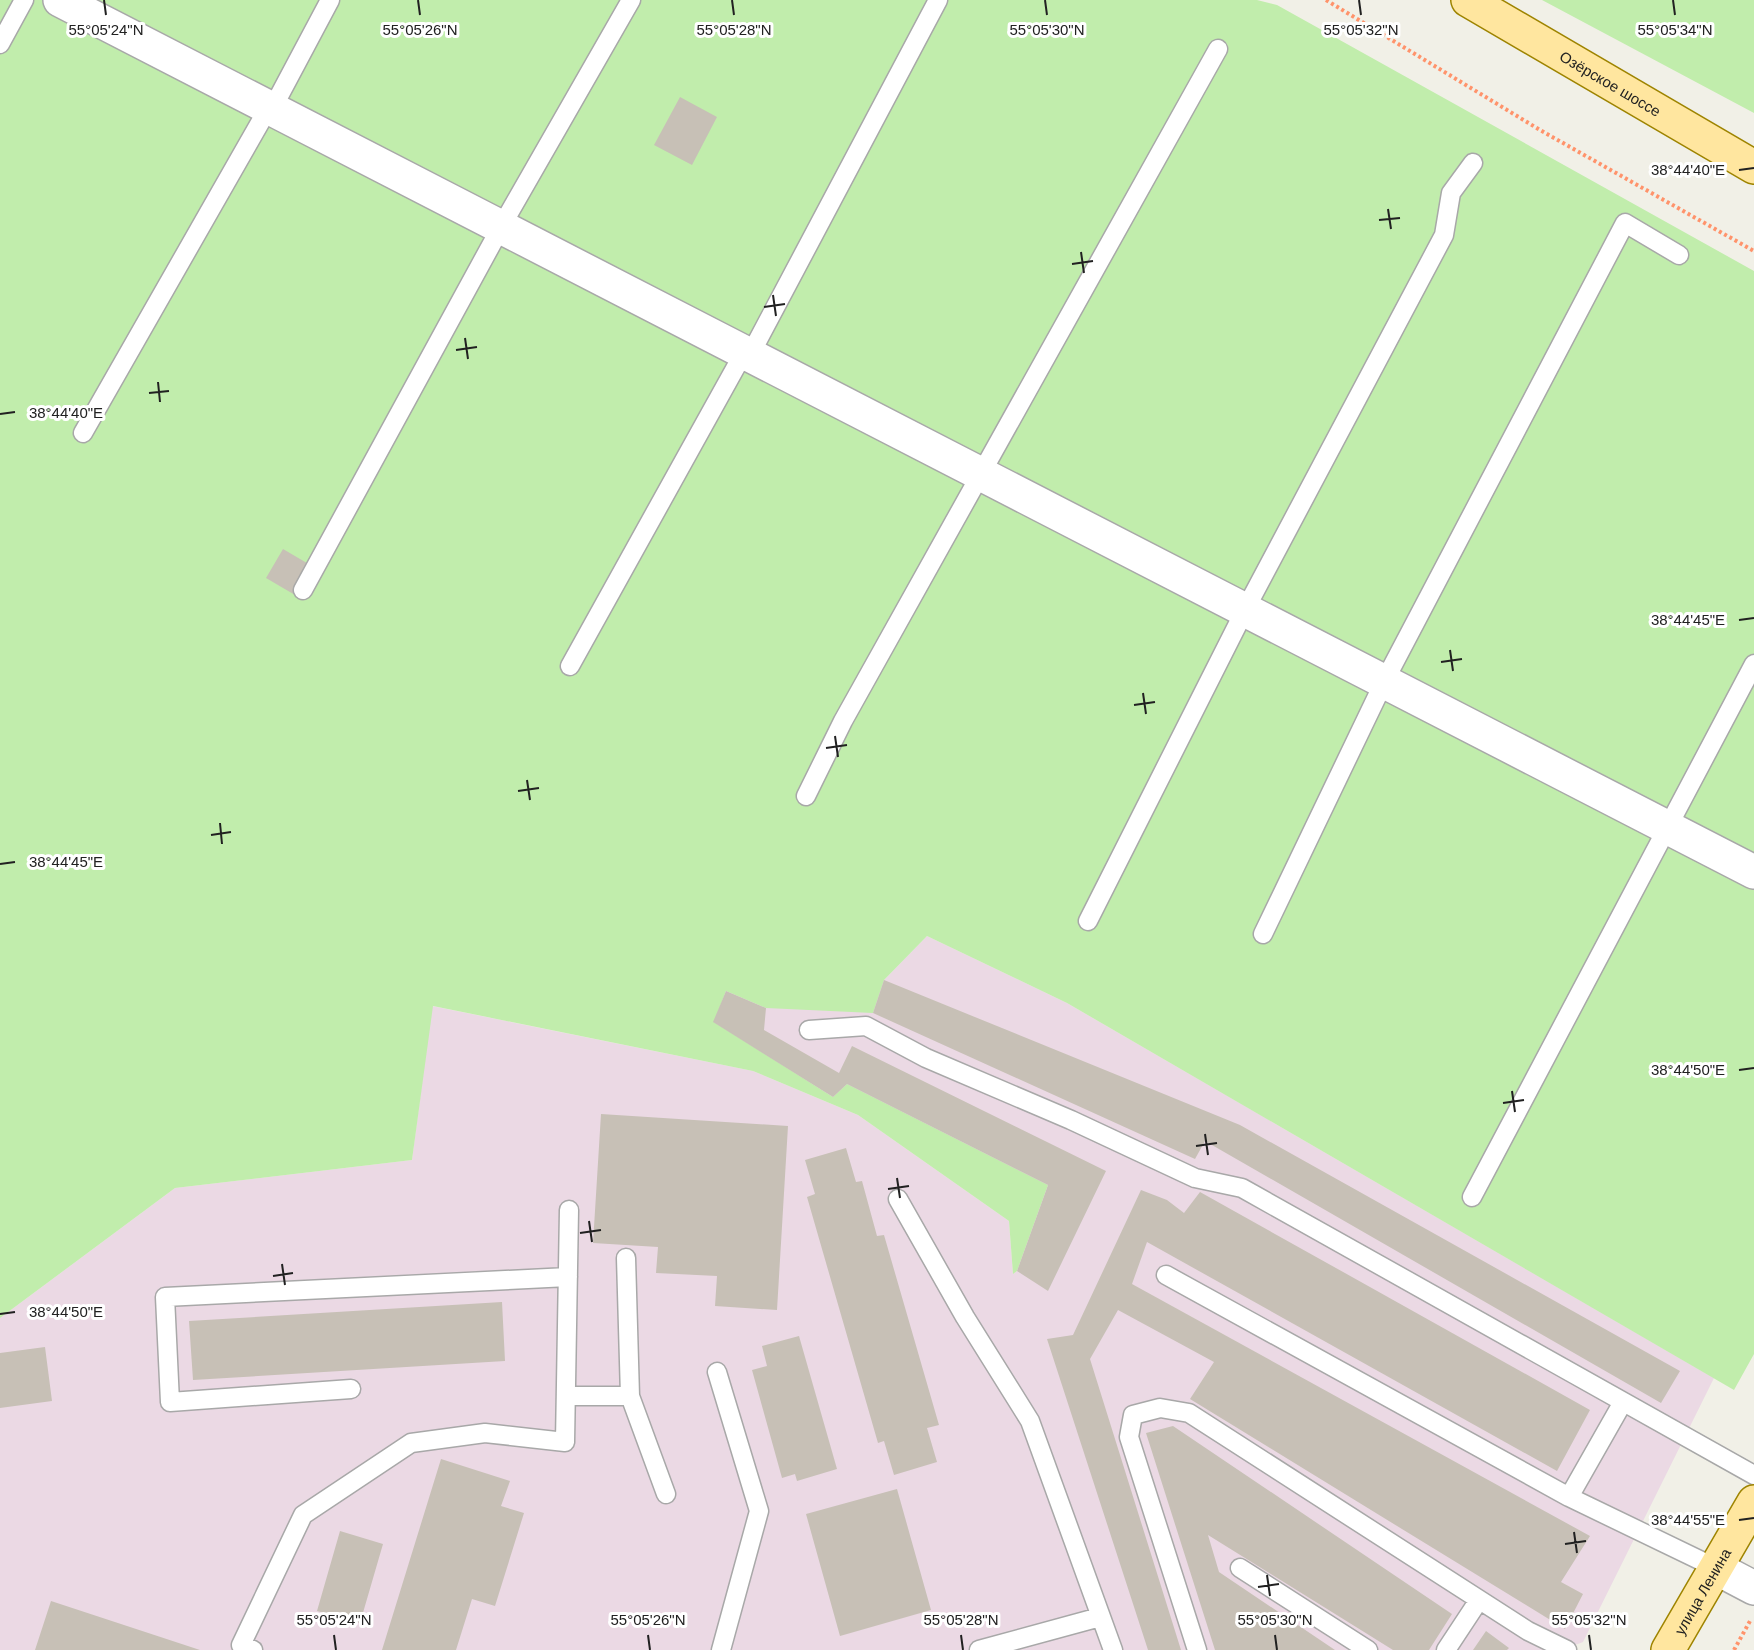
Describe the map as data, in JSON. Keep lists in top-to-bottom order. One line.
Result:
{"streets":{"main road":["Озёрское шоссе","улица Ленина"]},"coordinates":["55°05'24\"N","55°05'26\"N","55°05'28\"N","55°05'30\"N","55°05'32\"N","55°05'34\"N","38°44'40\"E","38°44'45\"E","38°44'50\"E","38°44'55\"E"]}
